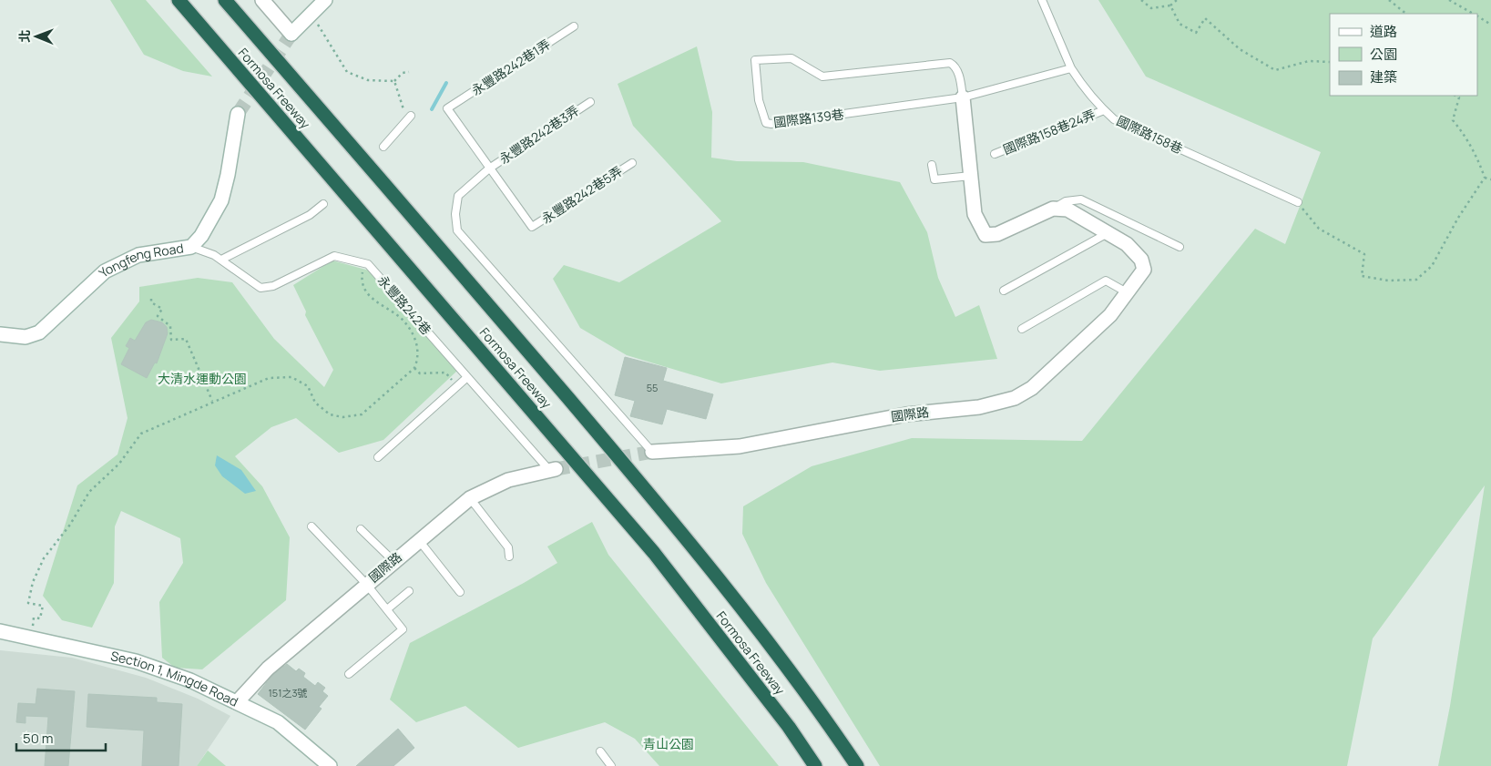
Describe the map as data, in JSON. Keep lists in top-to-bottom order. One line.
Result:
{"streets":{"highway":["Formosa Freeway"],"street":["Yongfeng Road","國際路","Section 1, Mingde Road"],"lane":["永豐路242巷1弄","國際路139巷","國際路158巷24弄","永豐路242巷3弄","國際路158巷","永豐路242巷5弄","永豐路242巷"]},"crossings":[["永豐路242巷1弄","永豐路242巷3弄"],["永豐路242巷1弄","永豐路242巷5弄"],["國際路158巷24弄","國際路158巷"],["永豐路242巷3弄","永豐路242巷5弄"],["Yongfeng Road","永豐路242巷"],["永豐路242巷","國際路"],["國際路","Section 1, Mingde Road"]],"parks":["大清水運動公園","青山公園"],"house_numbers":["55","151之3號"],"legend":["道路","公園","建築"],"scale_bar":"50 m","north":"left"}
